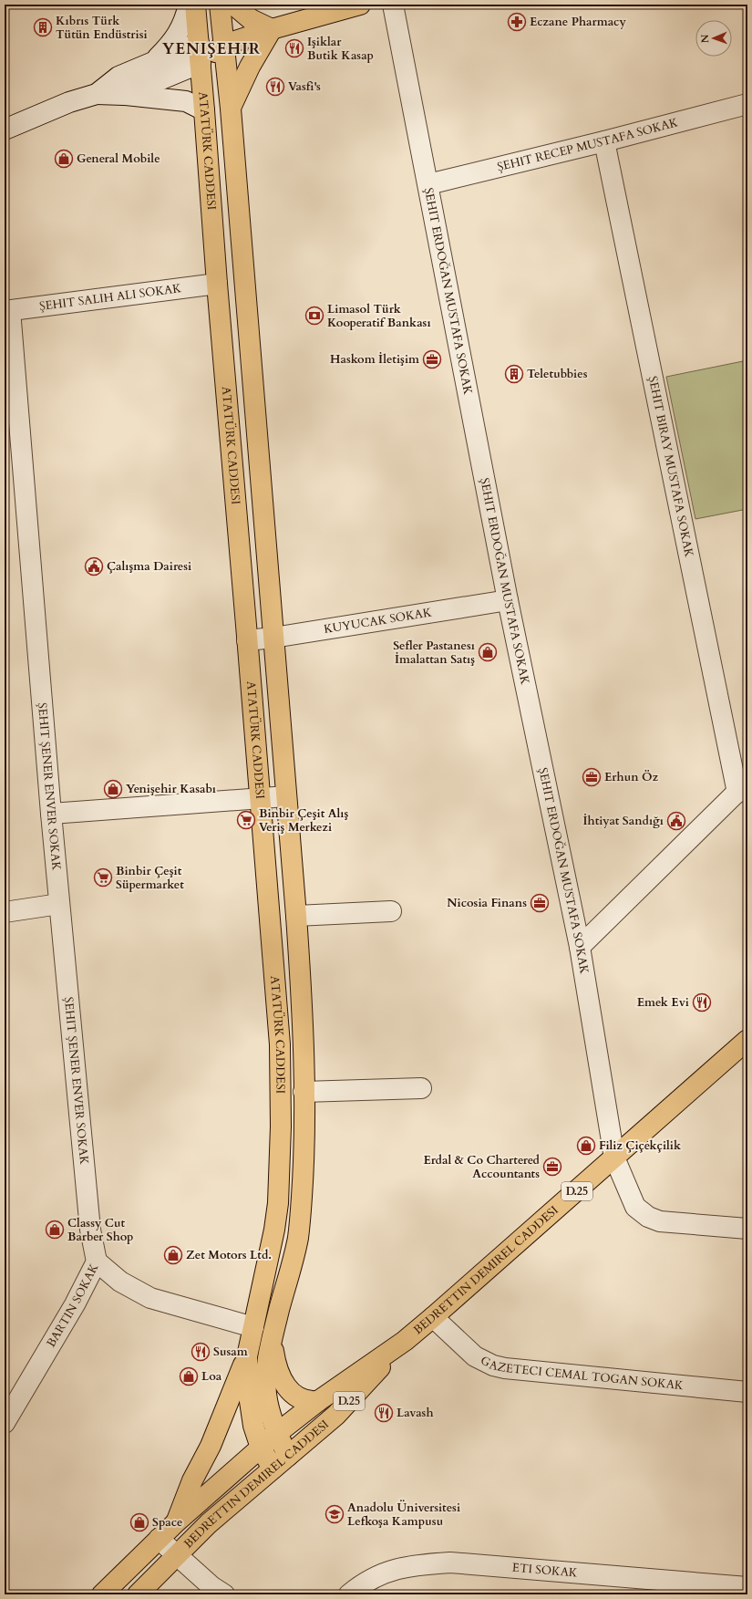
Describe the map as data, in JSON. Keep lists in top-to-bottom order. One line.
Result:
{"streets":{"main road":["ATATÜRK CADDESI","D.25","BEDRETTIN DEMIREL CADDESI"],"street":["ŞEHIT RECEP MUSTAFA SOKAK","ŞEHIT ERDOĞAN MUSTAFA SOKAK","ŞEHIT SALIH ALI SOKAK","ŞEHIT BIRAY MUSTAFA SOKAK","KUYUCAK SOKAK","ŞEHIT ŞENER ENVER SOKAK","GAZETECI CEMAL TOGAN SOKAK","ETI SOKAK"]},"crossings":[["ŞEHIT RECEP MUSTAFA SOKAK","ŞEHIT ERDOĞAN MUSTAFA SOKAK"],["ŞEHIT RECEP MUSTAFA SOKAK","ŞEHIT BIRAY MUSTAFA SOKAK"],["ATATÜRK CADDESI","ŞEHIT SALIH ALI SOKAK"],["ATATÜRK CADDESI","KUYUCAK SOKAK"],["ATATÜRK CADDESI","BEDRETTIN DEMIREL CADDESI"],["ŞEHIT ERDOĞAN MUSTAFA SOKAK","KUYUCAK SOKAK"],["ŞEHIT ERDOĞAN MUSTAFA SOKAK","BEDRETTIN DEMIREL CADDESI"],["ŞEHIT SALIH ALI SOKAK","ŞEHIT ŞENER ENVER SOKAK"],["BEDRETTIN DEMIREL CADDESI","GAZETECI CEMAL TOGAN SOKAK"]],"districts":["YENIŞEHIR"],"places":{"pharmacy":["Eczane Pharmacy"],"building":["Kıbrıs Türk Tütün Endüstrisi","Teletubbies"],"restaurant":["Işiklar Butik Kasap","Vasfi's","Emek Evi","Susam","Lavash"],"shop":["General Mobile","Sefler Pastanesı İmalattan Satış","Yenişehir Kasabı","Filiz Çiçekçilik","Classy Cut Barber Shop","Zet Motors Ltd.","Loa","Space"],"bank":["Limasol Türk Kooperatif Bankası"],"office":["Haskom İletişim","Erhun Öz","Nicosia Finans","Erdal & Co Chartered Accountants"],"public building":["Çalışma Dairesi","İhtiyat Sandığı"],"supermarket":["Binbir Çeşit Alış Veriş Merkezi","Binbir Çeşit Süpermarket"],"school or university":["Anadolu Üniversitesi Lefkoşa Kampusu"]},"north":"left"}
